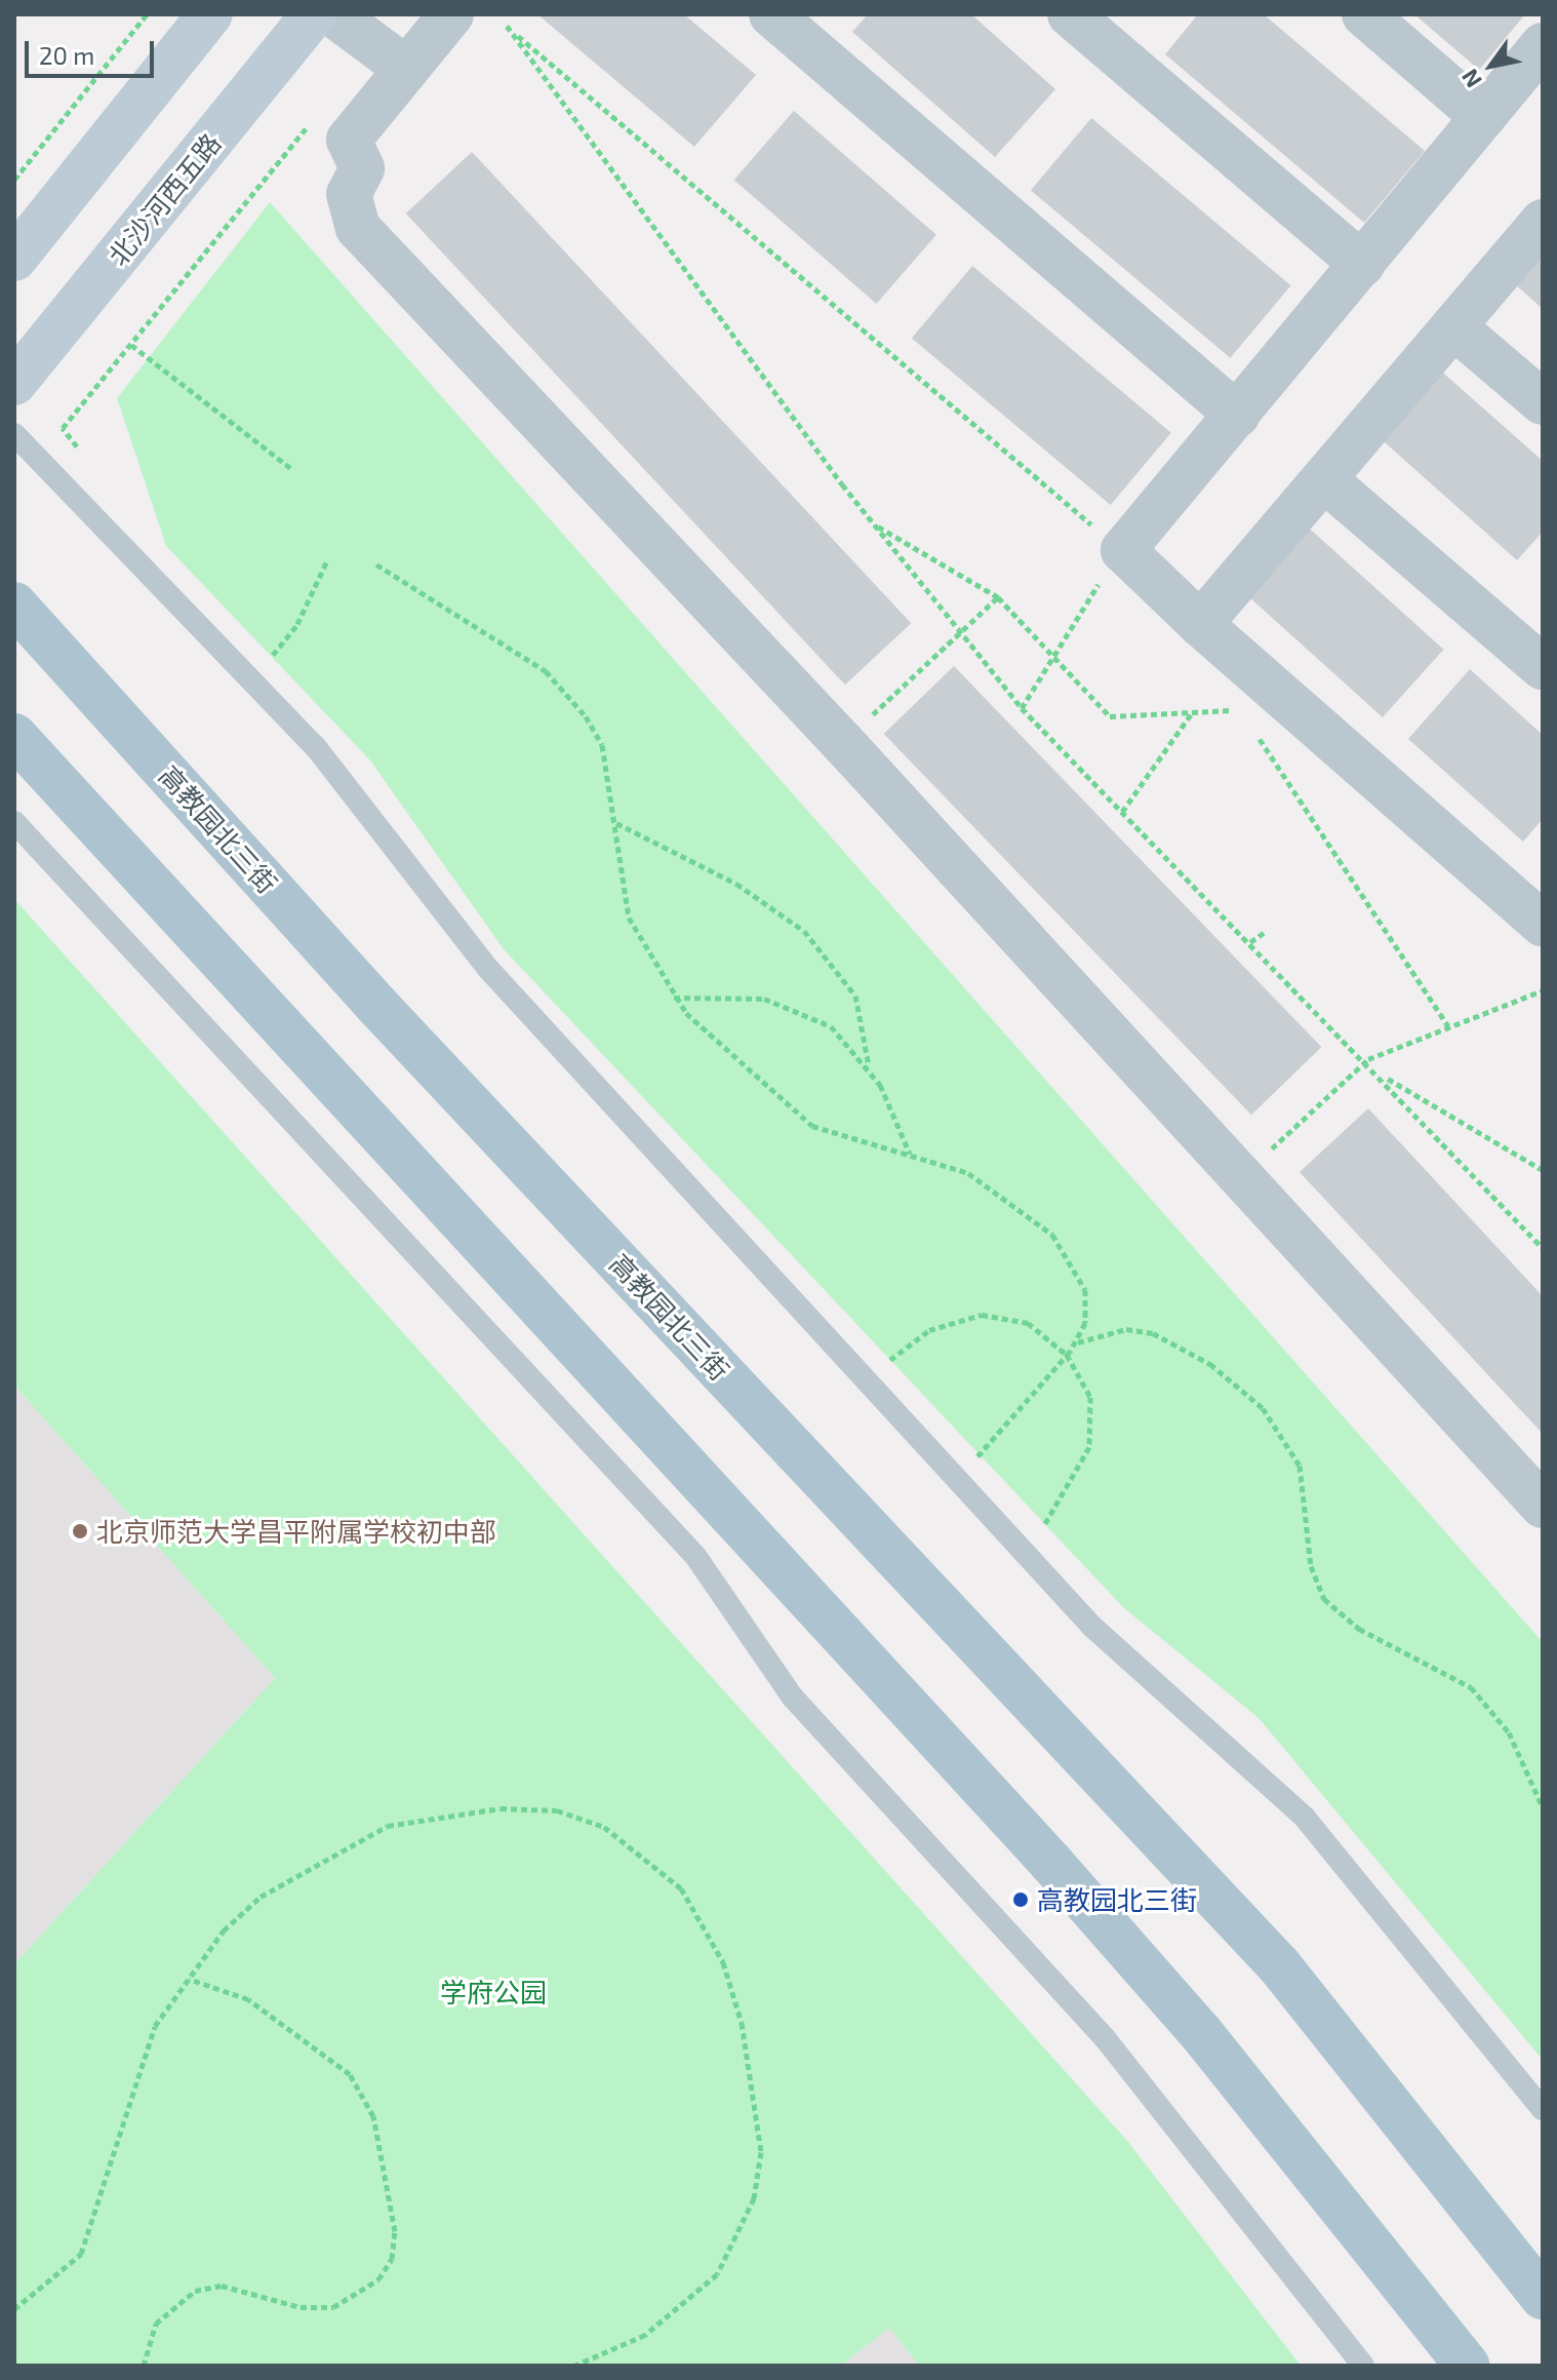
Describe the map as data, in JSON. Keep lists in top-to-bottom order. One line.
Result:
{"streets":{"main road":["北沙河西五路","高教园北三街"]},"parks":["学府公园"],"places":["北京师范大学昌平附属学校初中部","高教园北三街"],"scale_bar":"20 m","north":"bottom left"}
